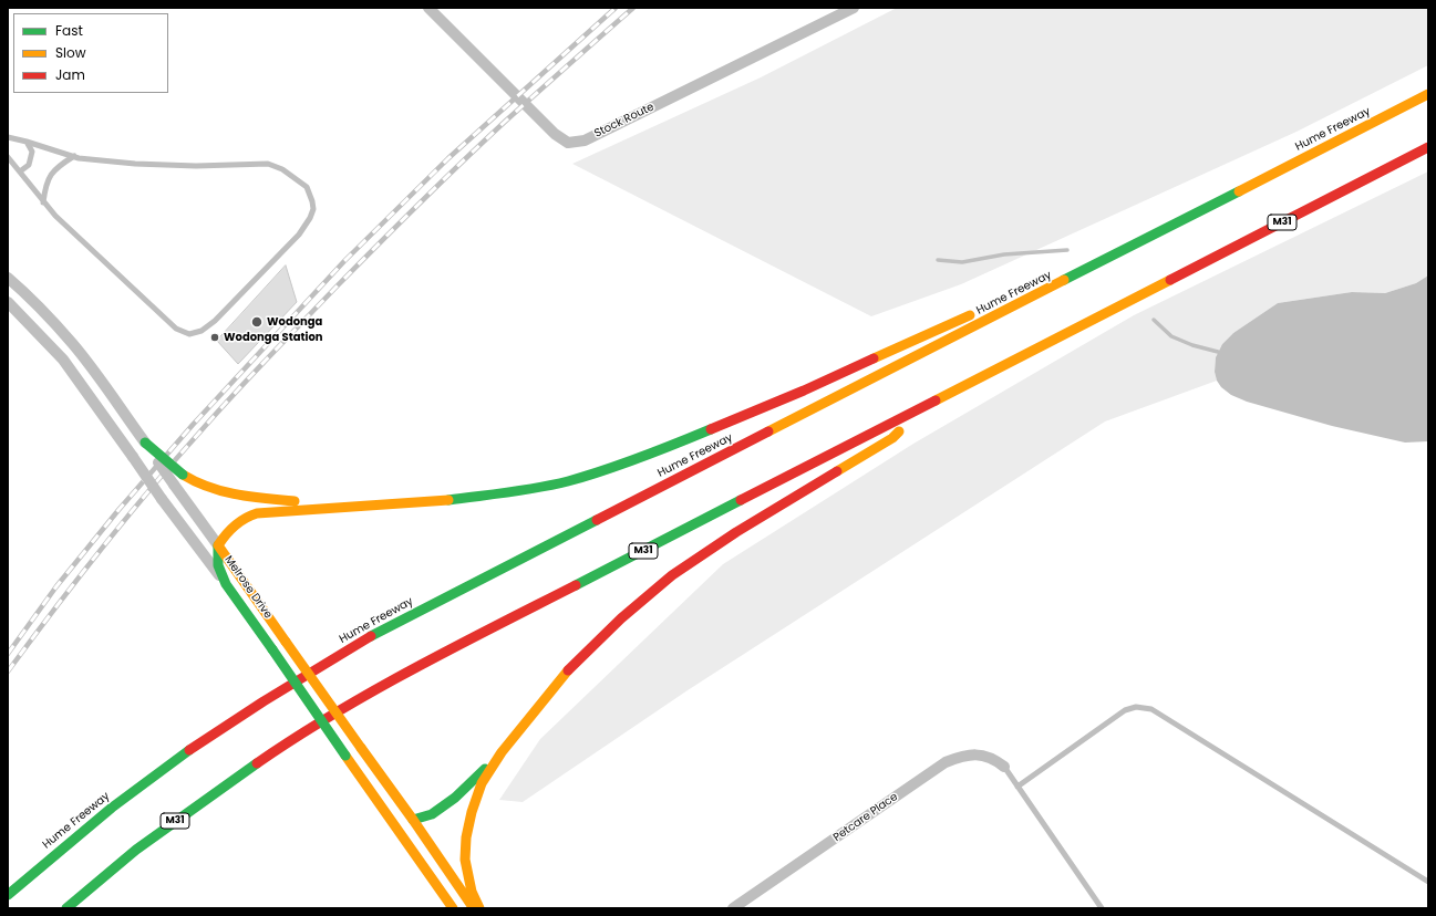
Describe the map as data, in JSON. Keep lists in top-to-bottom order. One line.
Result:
{"streets":{"main road":["Hume Freeway","M31","Melrose Drive"],"street":["Stock Route","Petcare Place"]},"places":["Wodonga","Wodonga Station"],"legend":["Fast","Slow","Jam"]}
